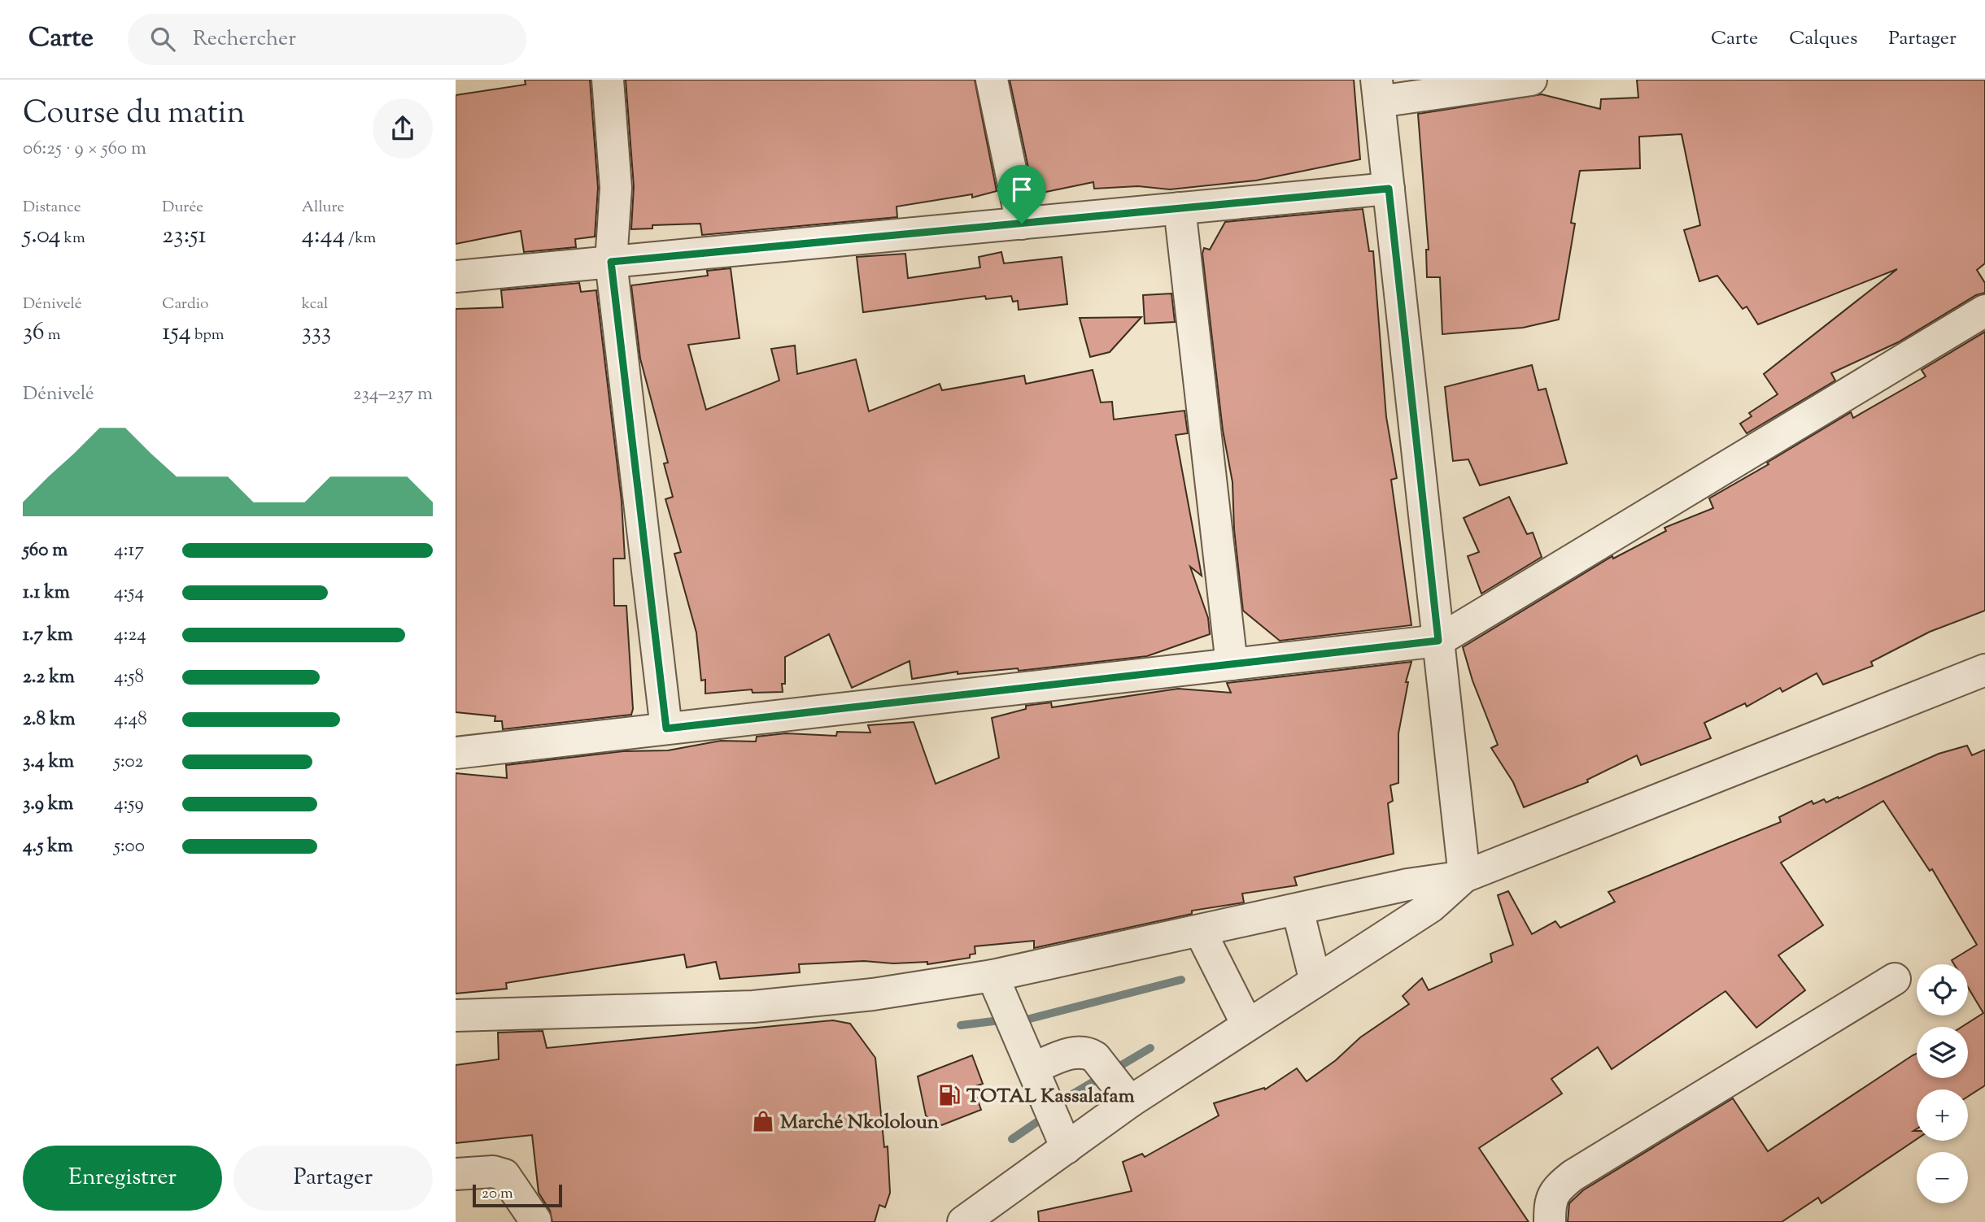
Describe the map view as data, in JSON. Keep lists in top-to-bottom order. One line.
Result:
{"places":{"fuel station":["TOTAL Kassalafam"],"shop":["Marché Nkololoun"]},"scale_bar":"20 m","page":{"header":"Carte","search":"Rechercher","nav":["Carte","Calques","Partager"],"heading":["Course du matin","06:25 · 9 × 560 m"],"stats":[["Distance","5.04 km"],["Durée","23:51"],["Allure","4:44 /km"],["Dénivelé","36 m"],["Cardio","154 bpm"],["kcal","333"]],"chart":["Dénivelé","234–237 m"],"list":[{"name":"560 m","note":"4:17"},{"name":"1.1 km","note":"4:54"},{"name":"1.7 km","note":"4:24"},{"name":"2.2 km","note":"4:58"},{"name":"2.8 km","note":"4:48"},{"name":"3.4 km","note":"5:02"},{"name":"3.9 km","note":"4:59"},{"name":"4.5 km","note":"5:00"}],"map_buttons":["+","−"],"buttons":["Enregistrer","Partager"],"scale":"20 m"}}
